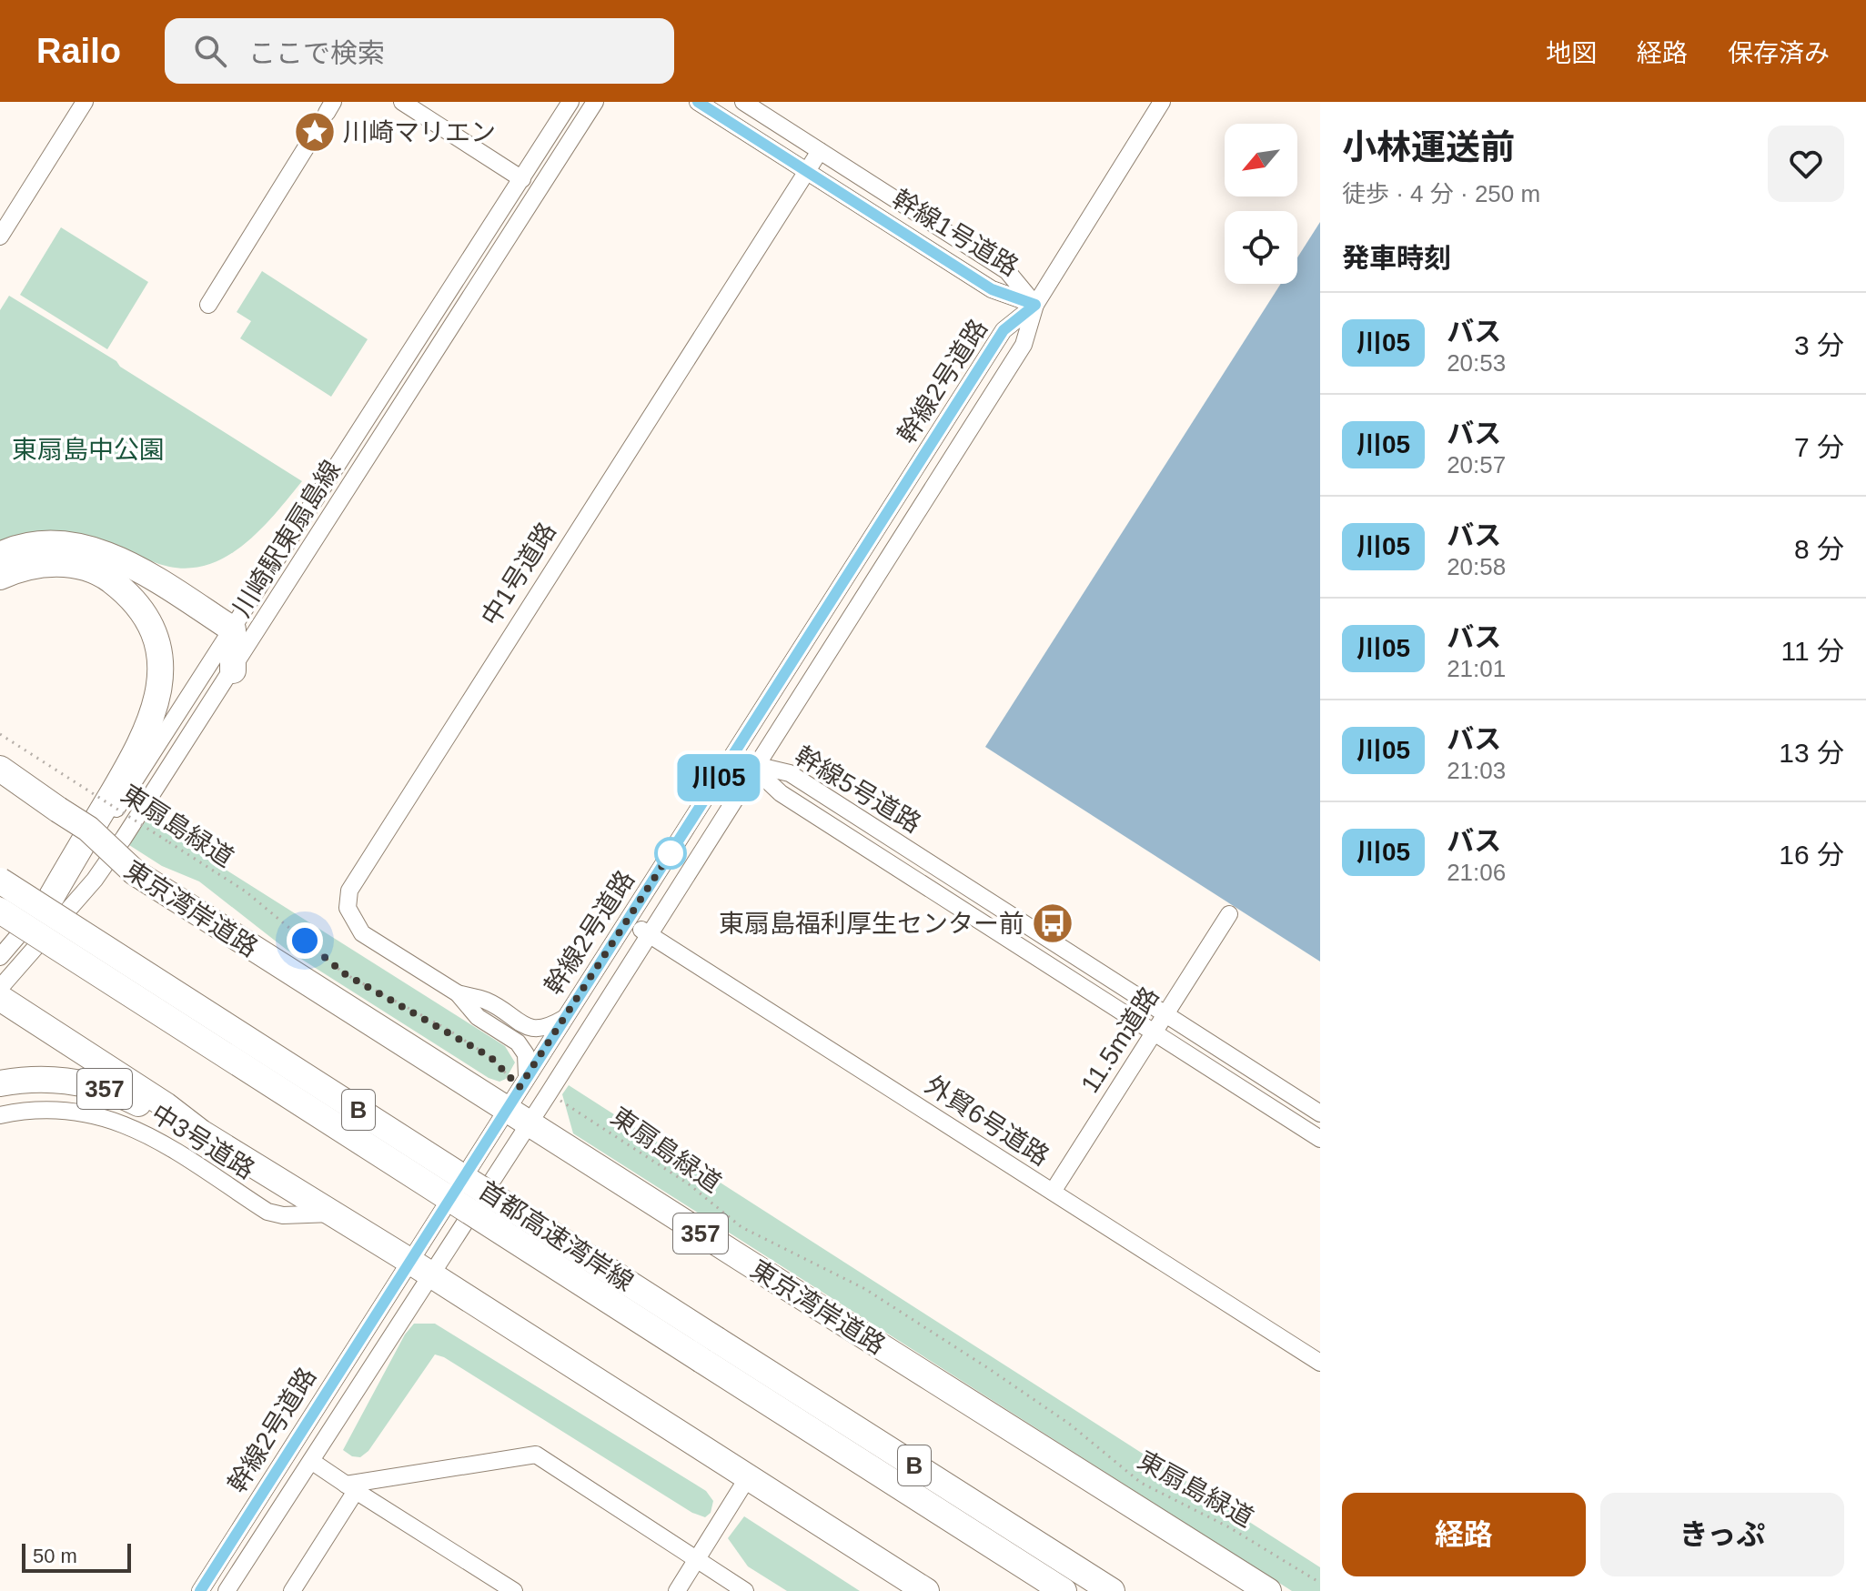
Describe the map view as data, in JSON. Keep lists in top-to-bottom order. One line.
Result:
{"streets":{"highway":["東京湾岸道路","357","B","首都高速湾岸線"],"street":["幹線1号道路","幹線2号道路","川崎駅東扇島線","中1号道路","幹線5号道路","11.5m道路","外貿6号道路","中3号道路"],"path":["東扇島緑道"]},"crossings":[["幹線1号道路","幹線2号道路"],["幹線1号道路","中1号道路"],["幹線2号道路","中1号道路"],["幹線2号道路","幹線5号道路"],["幹線2号道路","東扇島緑道"],["幹線2号道路","東京湾岸道路"],["幹線2号道路","357"],["幹線2号道路","外貿6号道路"],["中1号道路","東扇島緑道"],["幹線5号道路","11.5m道路"],["11.5m道路","外貿6号道路"],["357","中3号道路"]],"parks":["東扇島中公園"],"places":{"place":["川崎マリエン"],"bus stop":["東扇島福利厚生センター前"]},"lines":["bus line 川05"],"scale_bar":"50 m","north":"bottom left","page":{"header":"Railo","search":"ここで検索","nav":["地図","経路","保存済み"],"on_map":"川05","heading":[["小林運送前","徒歩 · 4 分 · 250 m"],"発車時刻"],"list":[{"mark":"川05","name":"バス","note":"20:53","value":"3 分"},{"mark":"川05","name":"バス","note":"20:57","value":"7 分"},{"mark":"川05","name":"バス","note":"20:58","value":"8 分"},{"mark":"川05","name":"バス","note":"21:01","value":"11 分"},{"mark":"川05","name":"バス","note":"21:03","value":"13 分"},{"mark":"川05","name":"バス","note":"21:06","value":"16 分"}],"buttons":["経路","きっぷ"],"scale":"50 m"}}
